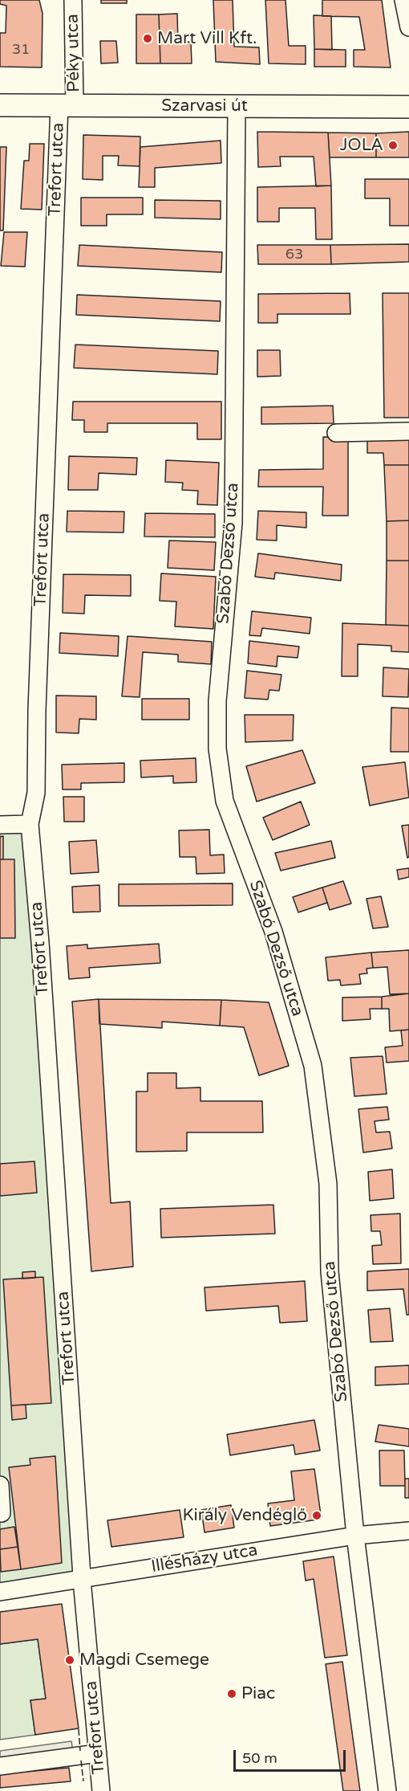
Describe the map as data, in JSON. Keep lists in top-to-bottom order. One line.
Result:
{"streets":{"main road":["Szarvasi út"],"street":["Péky utca","Trefort utca","Szabó Dezső utca","Illésházy utca"]},"crossings":[["Péky utca","Szarvasi út"],["Péky utca","Trefort utca"],["Szarvasi út","Trefort utca"],["Szarvasi út","Szabó Dezső utca"],["Trefort utca","Illésházy utca"],["Szabó Dezső utca","Illésházy utca"]],"places":["Mart Vill Kft.","JOLA","Király Vendéglő","Magdi Csemege","Piac"],"house_numbers":["31","63"],"scale_bar":"50 m"}
